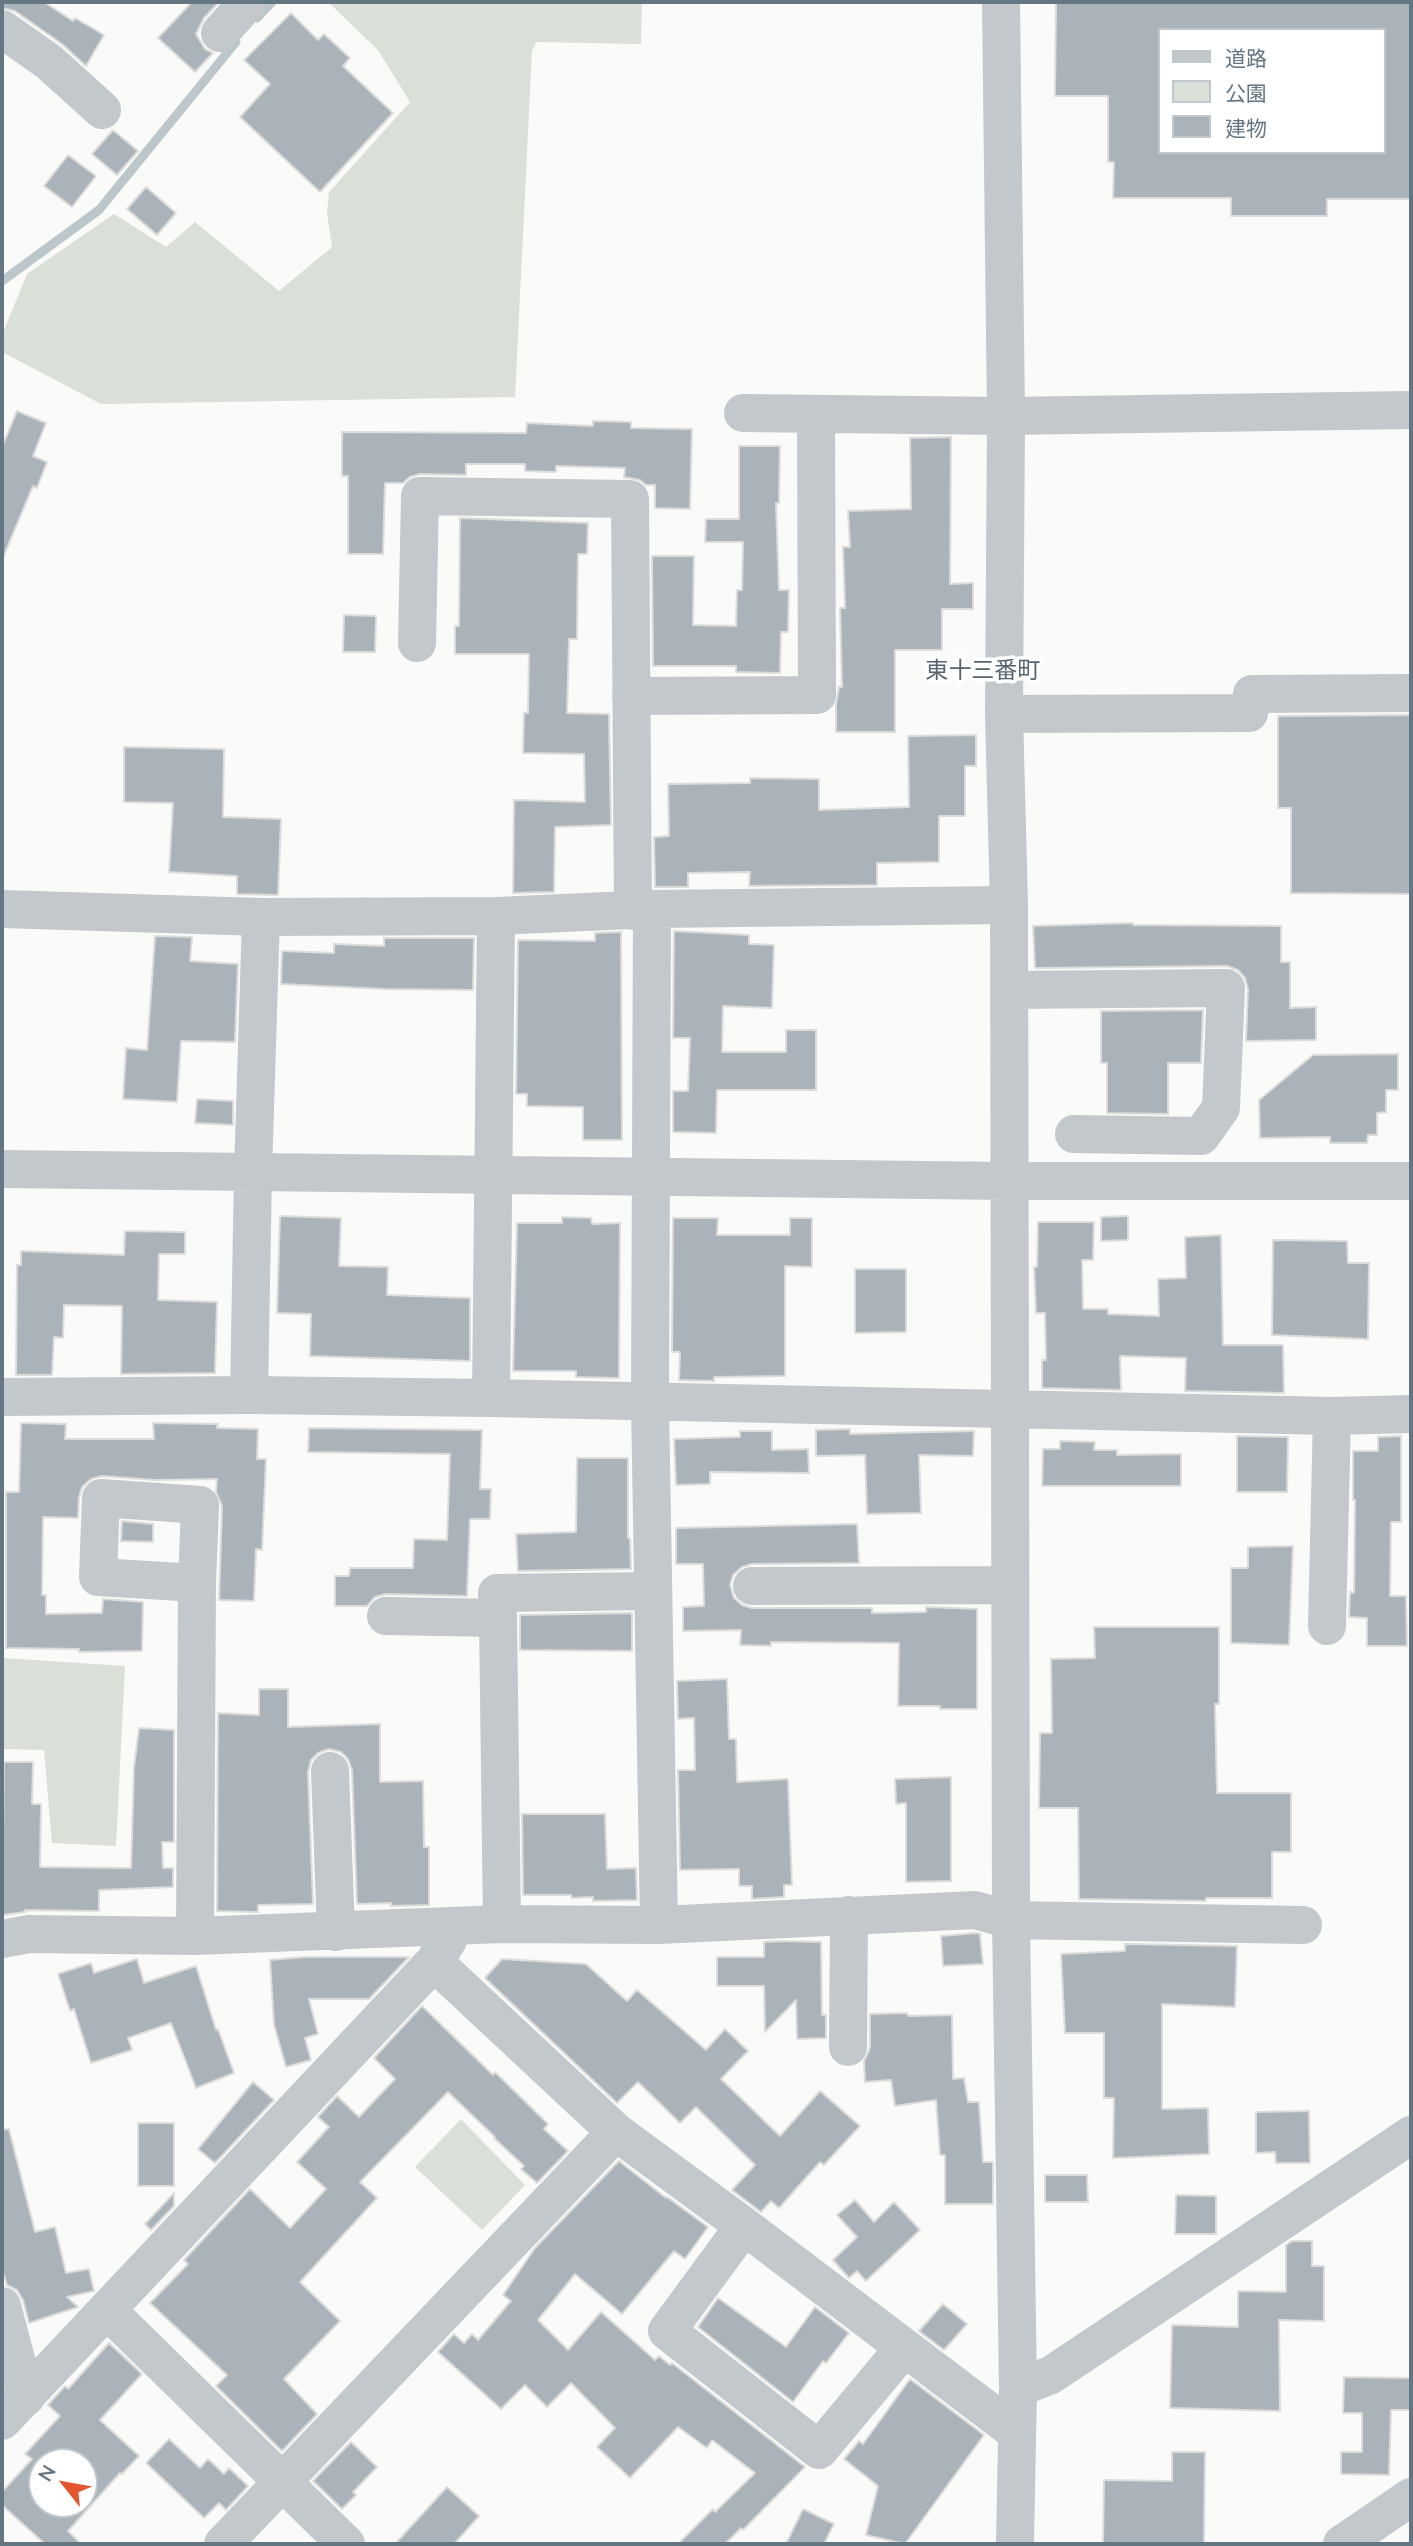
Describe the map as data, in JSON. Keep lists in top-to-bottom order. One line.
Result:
{"districts":["東十三番町"],"legend":["道路","公園","建物"],"north":"top left"}
